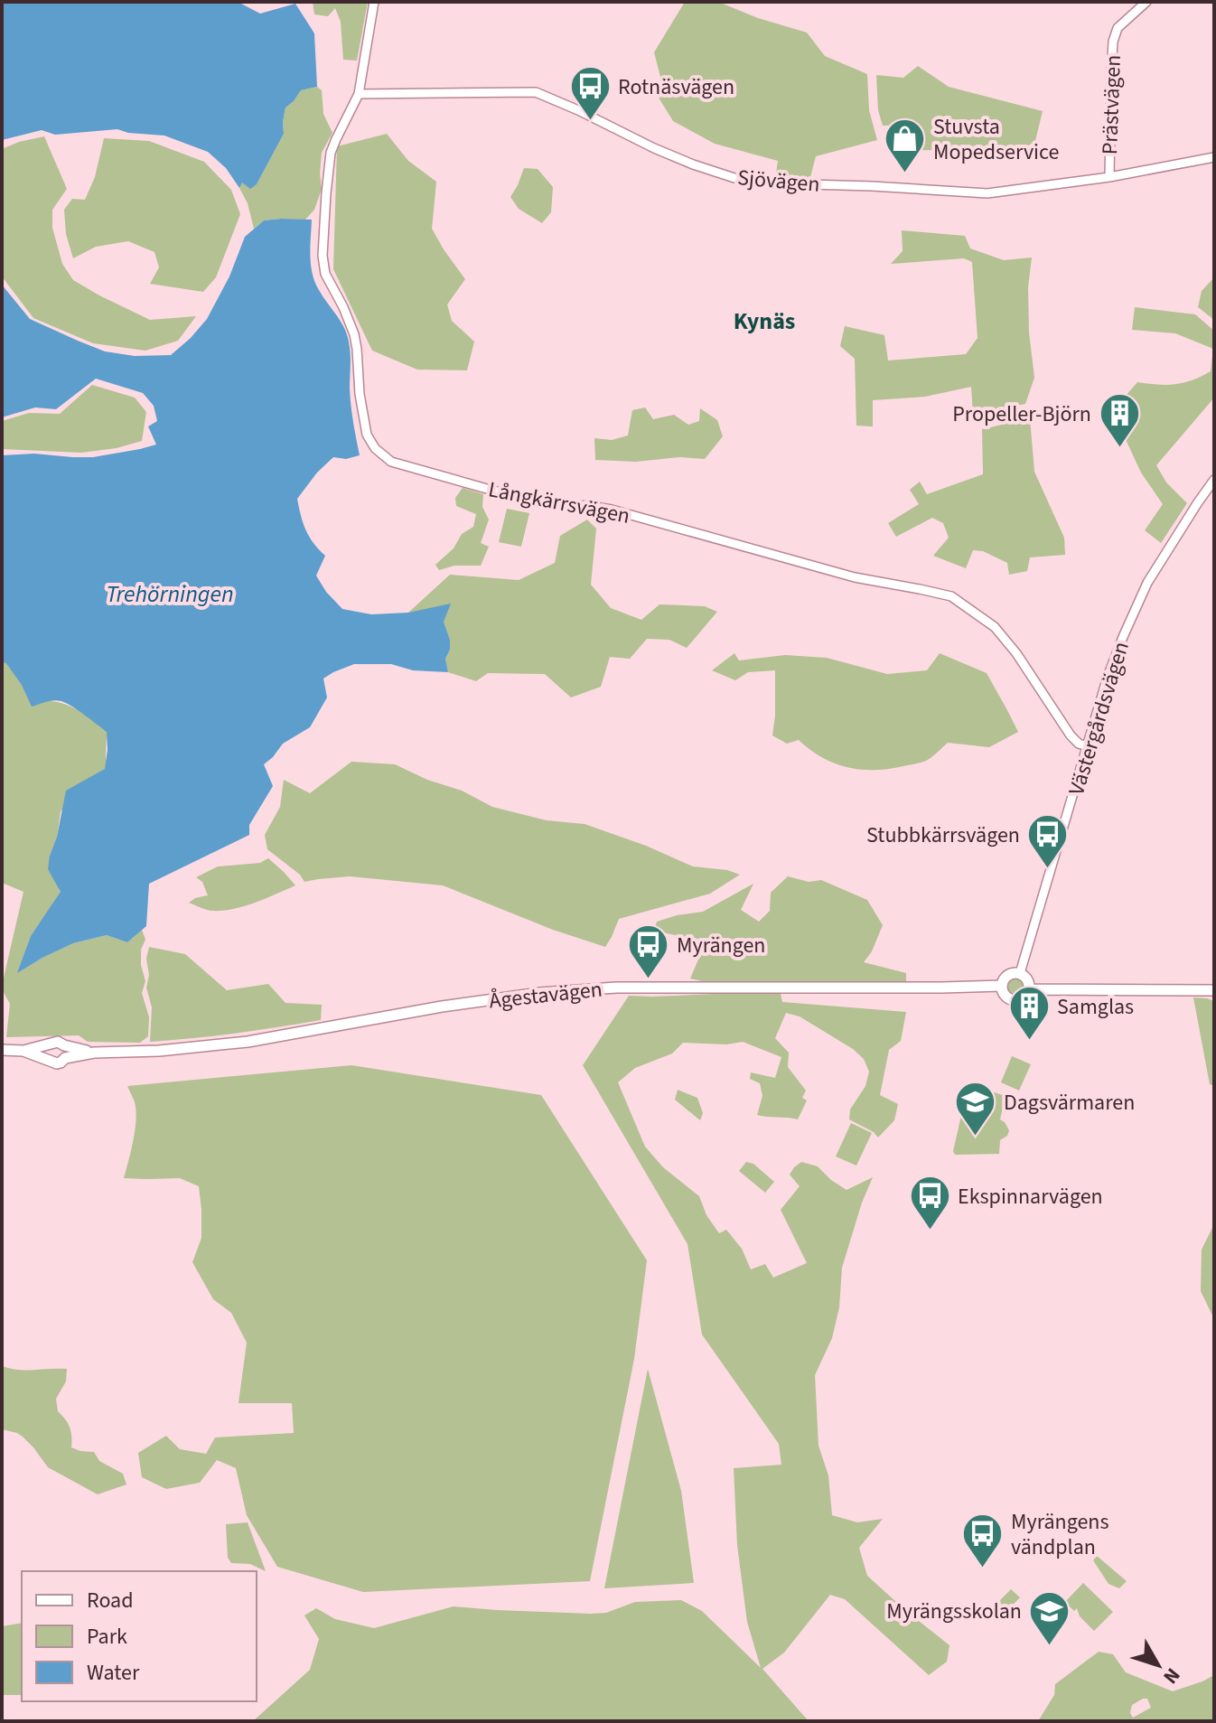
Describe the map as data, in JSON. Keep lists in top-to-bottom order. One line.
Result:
{"streets":{"main road":["Ågestavägen"],"street":["Prästvägen","Sjövägen","Långkärrsvägen","Västergårdsvägen"]},"crossings":[["Prästvägen","Sjövägen"],["Sjövägen","Långkärrsvägen"],["Långkärrsvägen","Västergårdsvägen"],["Västergårdsvägen","Ågestavägen"]],"districts":["Kynäs"],"water":["Trehörningen"],"places":{"bus stop":["Rotnäsvägen","Stubbkärrsvägen","Myrängen","Ekspinnarvägen","Myrängens vändplan"],"shop":["Stuvsta Mopedservice"],"building":["Propeller-Björn","Samglas"],"school or university":["Dagsvärmaren","Myrängsskolan"]},"legend":["Road","Park","Water"],"north":"bottom right"}
